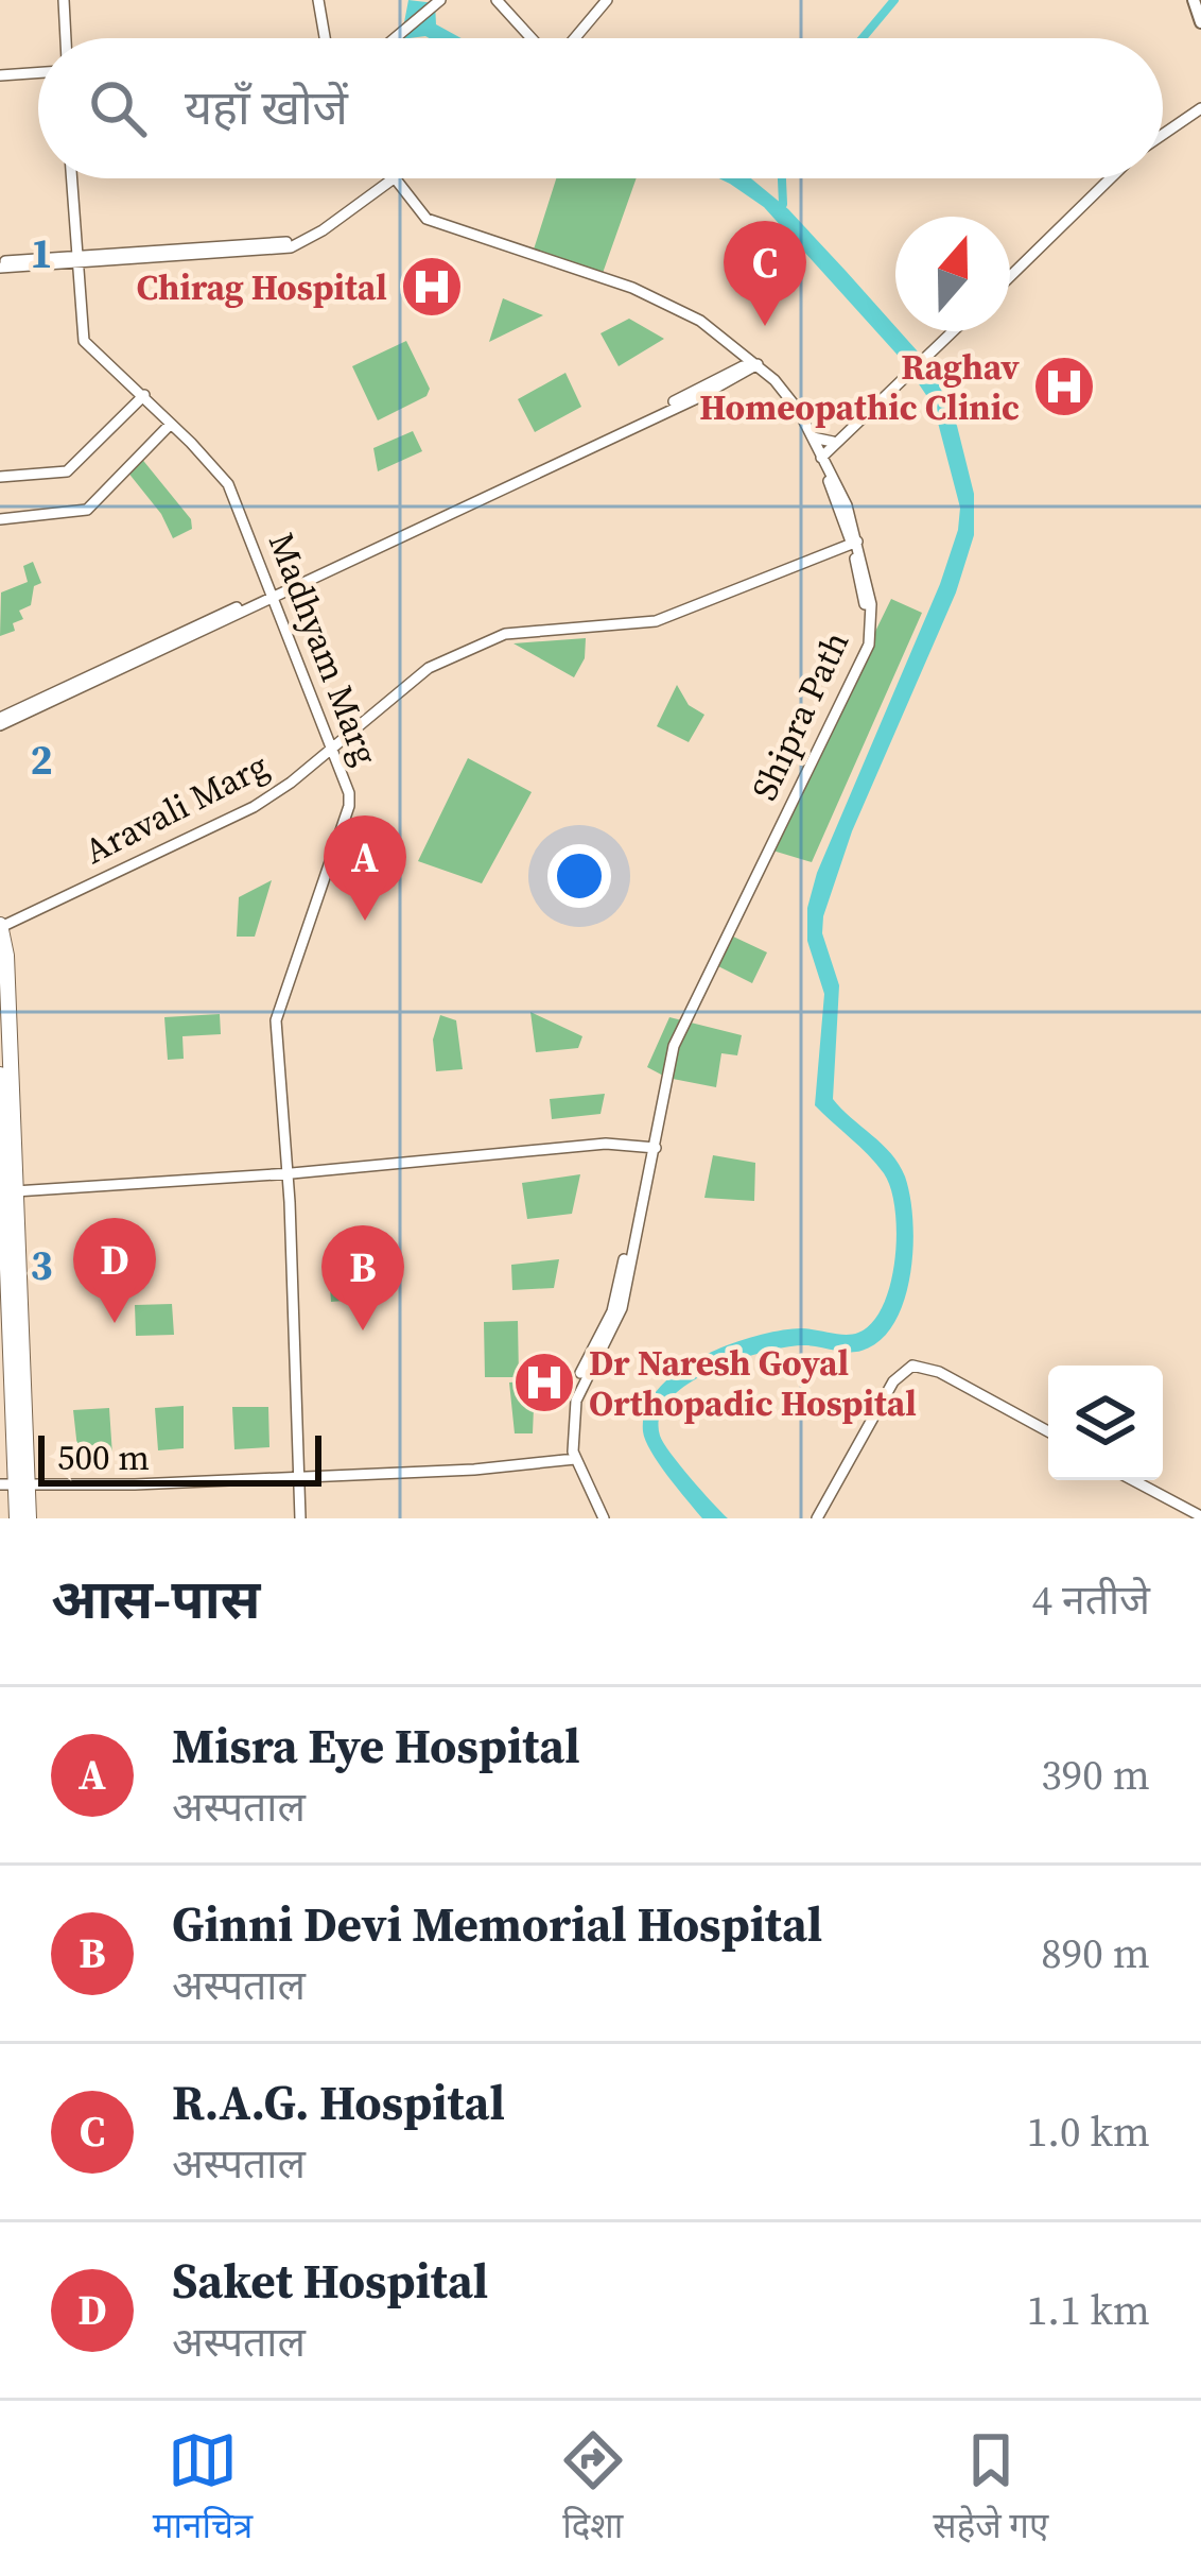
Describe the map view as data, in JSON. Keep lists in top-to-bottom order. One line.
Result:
{"streets":{"street":["Madhyam Marg","Shipra Path","Aravali Marg"]},"crossings":[["Madhyam Marg","Aravali Marg"],["Shipra Path","Aravali Marg"]],"places":{"hospital":["Chirag Hospital","Raghav Homeopathic Clinic","Dr Naresh Goyal Orthopadic Hospital"]},"scale_bar":"500 m","north":"top","page":{"search":"यहाँ खोजें","pins":["C","A","D","B"],"scale":"500 m","heading":["आस-पास","4 नतीजे"],"list":[{"mark":"A","name":"Misra Eye Hospital","note":"अस्पताल","value":"390 m"},{"mark":"B","name":"Ginni Devi Memorial Hospital","note":"अस्पताल","value":"890 m"},{"mark":"C","name":"R.A.G. Hospital","note":"अस्पताल","value":"1.0 km"},{"mark":"D","name":"Saket Hospital","note":"अस्पताल","value":"1.1 km"}],"nav":["मानचित्र","दिशा","सहेजे गए"]},"grid":{"rows":["1","2","3"]}}
